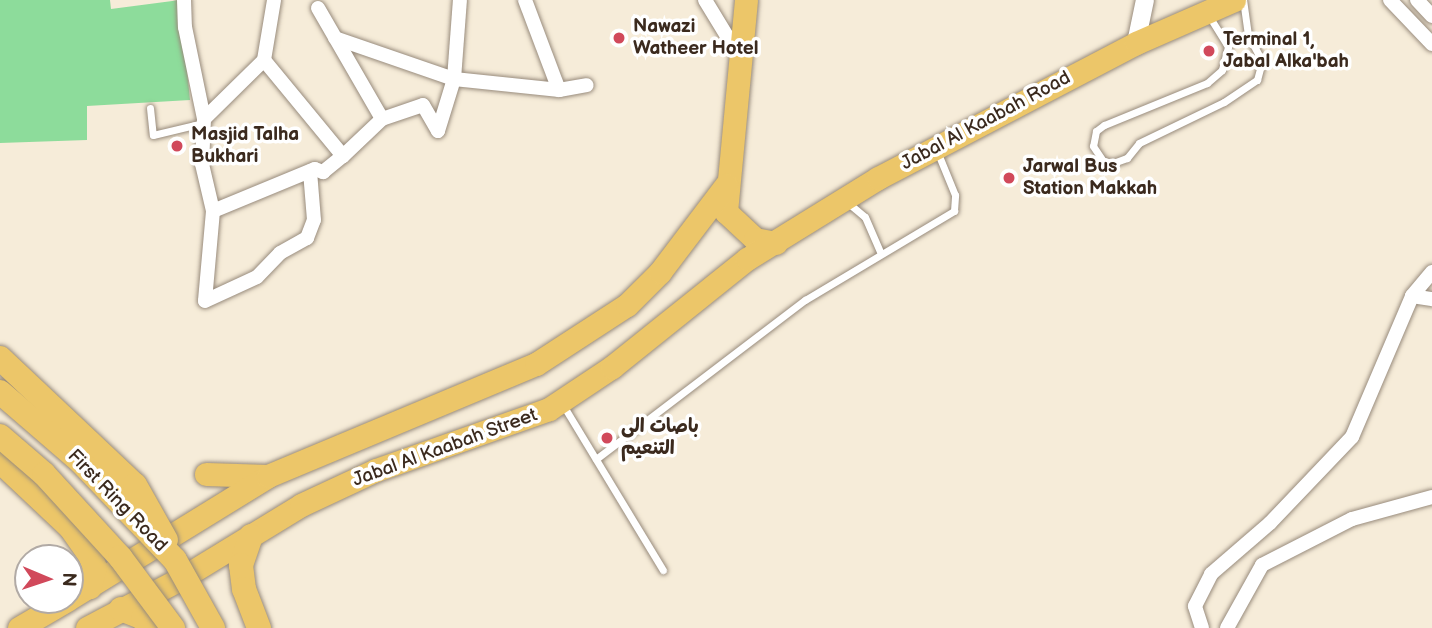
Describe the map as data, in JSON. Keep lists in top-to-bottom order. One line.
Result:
{"streets":{"highway":["Jabal Al Kaabah Road","Jabal Al Kaabah Street","First Ring Road"]},"crossings":[["Jabal Al Kaabah Road","Jabal Al Kaabah Street"]],"places":["Nawazi Watheer Hotel","Terminal 1, Jabal Alka'bah","Masjid Talha Bukhari","Jarwal Bus Station Makkah","باصات الى التنعيم"],"north":"right"}
